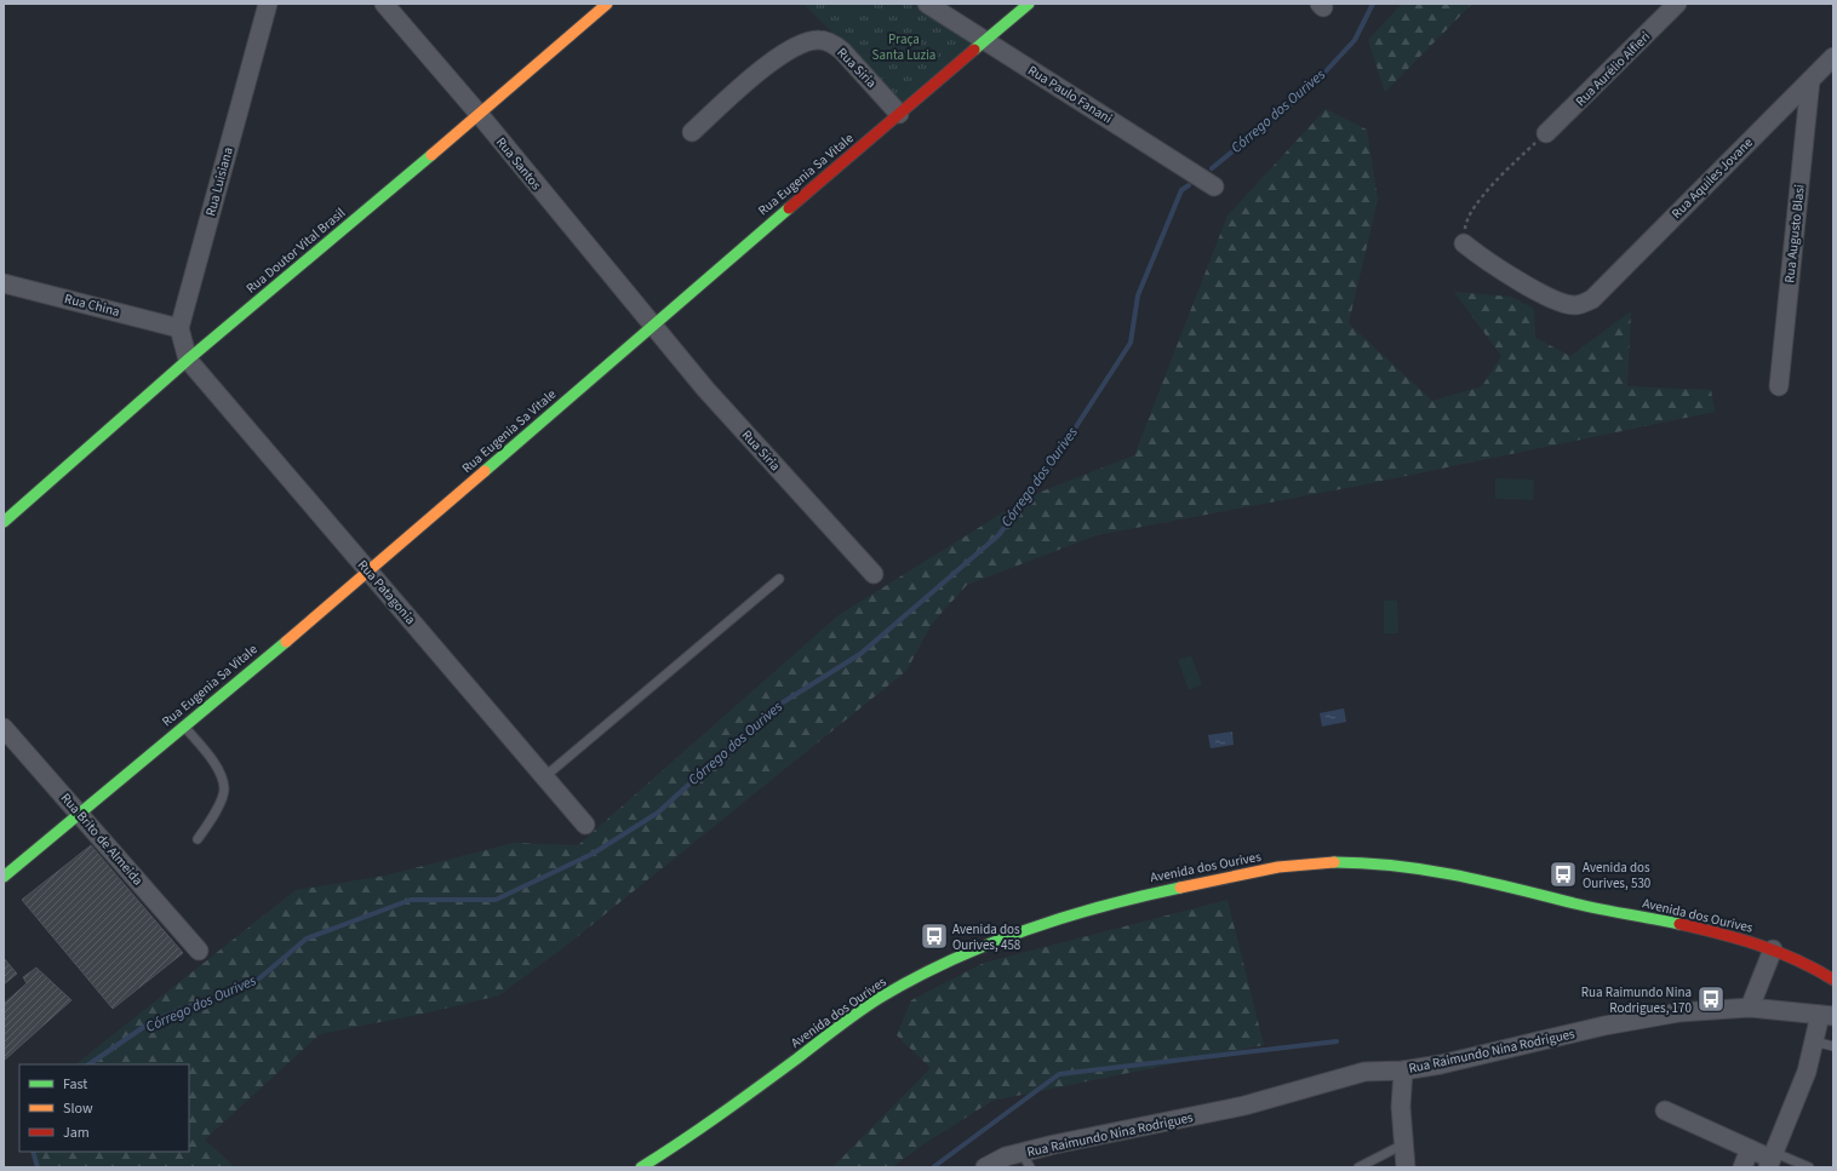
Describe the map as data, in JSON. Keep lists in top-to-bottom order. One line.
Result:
{"streets":{"street":["Rua Siria","Rua Aurélio Alfieri","Rua Paulo Fanani","Rua Santos","Rua Eugenia Sa Vitale","Rua Aquiles Jovane","Rua Luisiana","Rua Augusto Blasi","Rua Doutor Vital Brasil","Rua China","Rua Patagonia","Rua Brito de Almeida","Avenida dos Ourives","Rua Raimundo Nina Rodrigues"]},"crossings":[["Rua Siria","Rua Santos"],["Rua Siria","Rua Eugenia Sa Vitale"],["Rua Paulo Fanani","Rua Eugenia Sa Vitale"],["Rua Santos","Rua Eugenia Sa Vitale"],["Rua Santos","Rua Doutor Vital Brasil"],["Rua Eugenia Sa Vitale","Rua Patagonia"],["Rua Eugenia Sa Vitale","Rua Brito de Almeida"],["Rua Aquiles Jovane","Rua Augusto Blasi"],["Rua Luisiana","Rua China"],["Rua Doutor Vital Brasil","Rua Patagonia"]],"water":["Córrego dos Ourives"],"parks":["Praça Santa Luzia"],"places":{"bus stop":["Avenida dos Ourives, 530","Avenida dos Ourives, 458","Rua Raimundo Nina Rodrigues, 170"]},"legend":["Fast","Slow","Jam"]}
